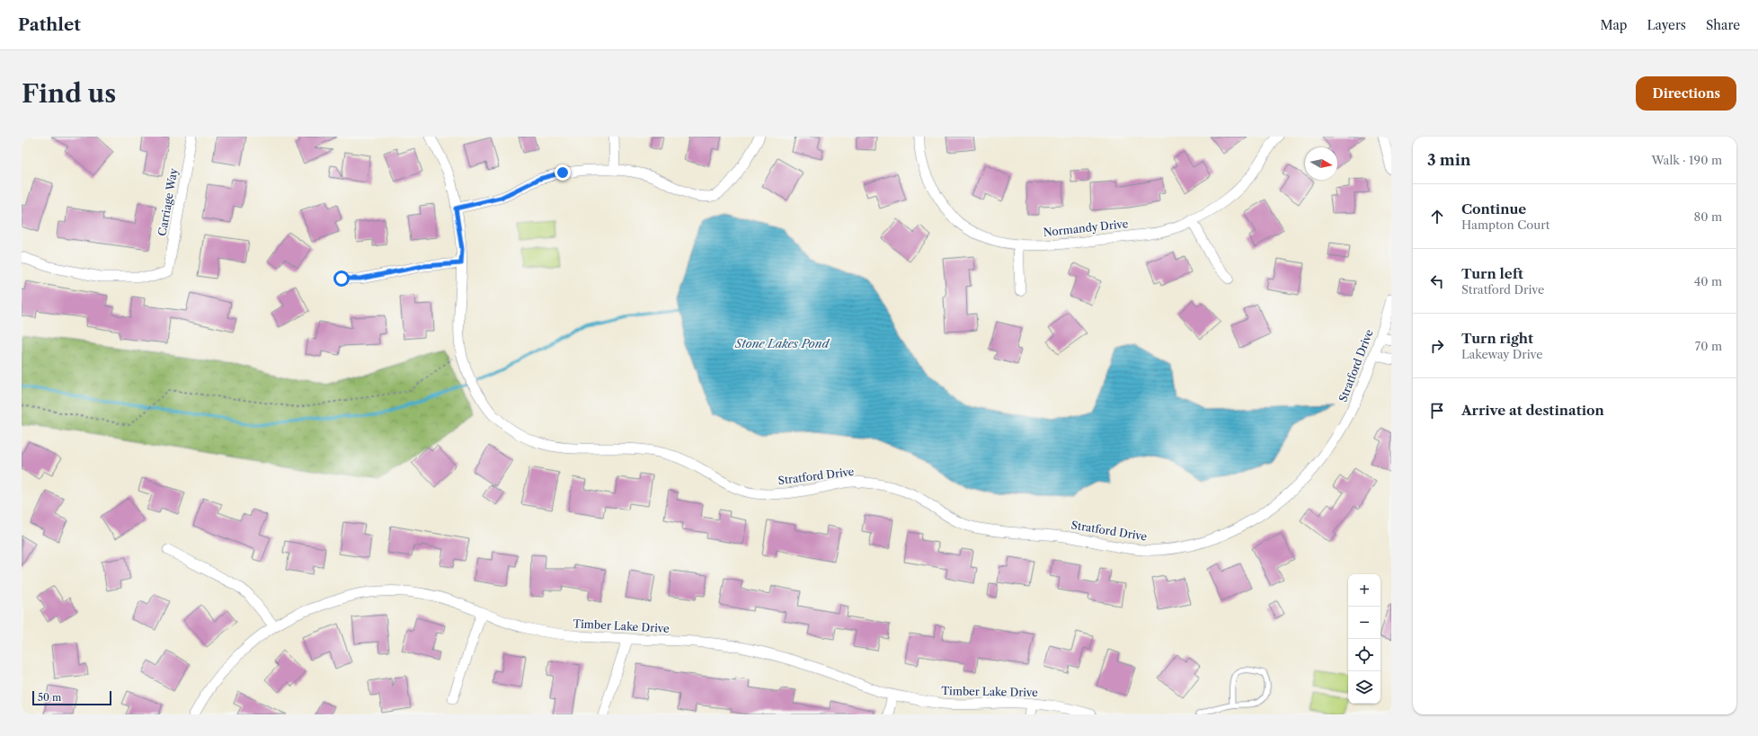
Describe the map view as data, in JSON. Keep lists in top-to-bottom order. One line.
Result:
{"streets":{"street":["Carriage Way","Normandy Drive","Stratford Drive","Timber Lake Drive"]},"water":["Stone Lakes Pond"],"scale_bar":"50 m","north":"right","page":{"header":"Pathlet","nav":["Map","Layers","Share"],"buttons":"Directions","title":"Find us","heading":["3 min","Walk · 190 m"],"list":[["Continue","Hampton Court","80 m"],["Turn left","Stratford Drive","40 m"],["Turn right","Lakeway Drive","70 m"],"Arrive at destination"],"map_buttons":["+","−"],"scale":"50 m"}}
